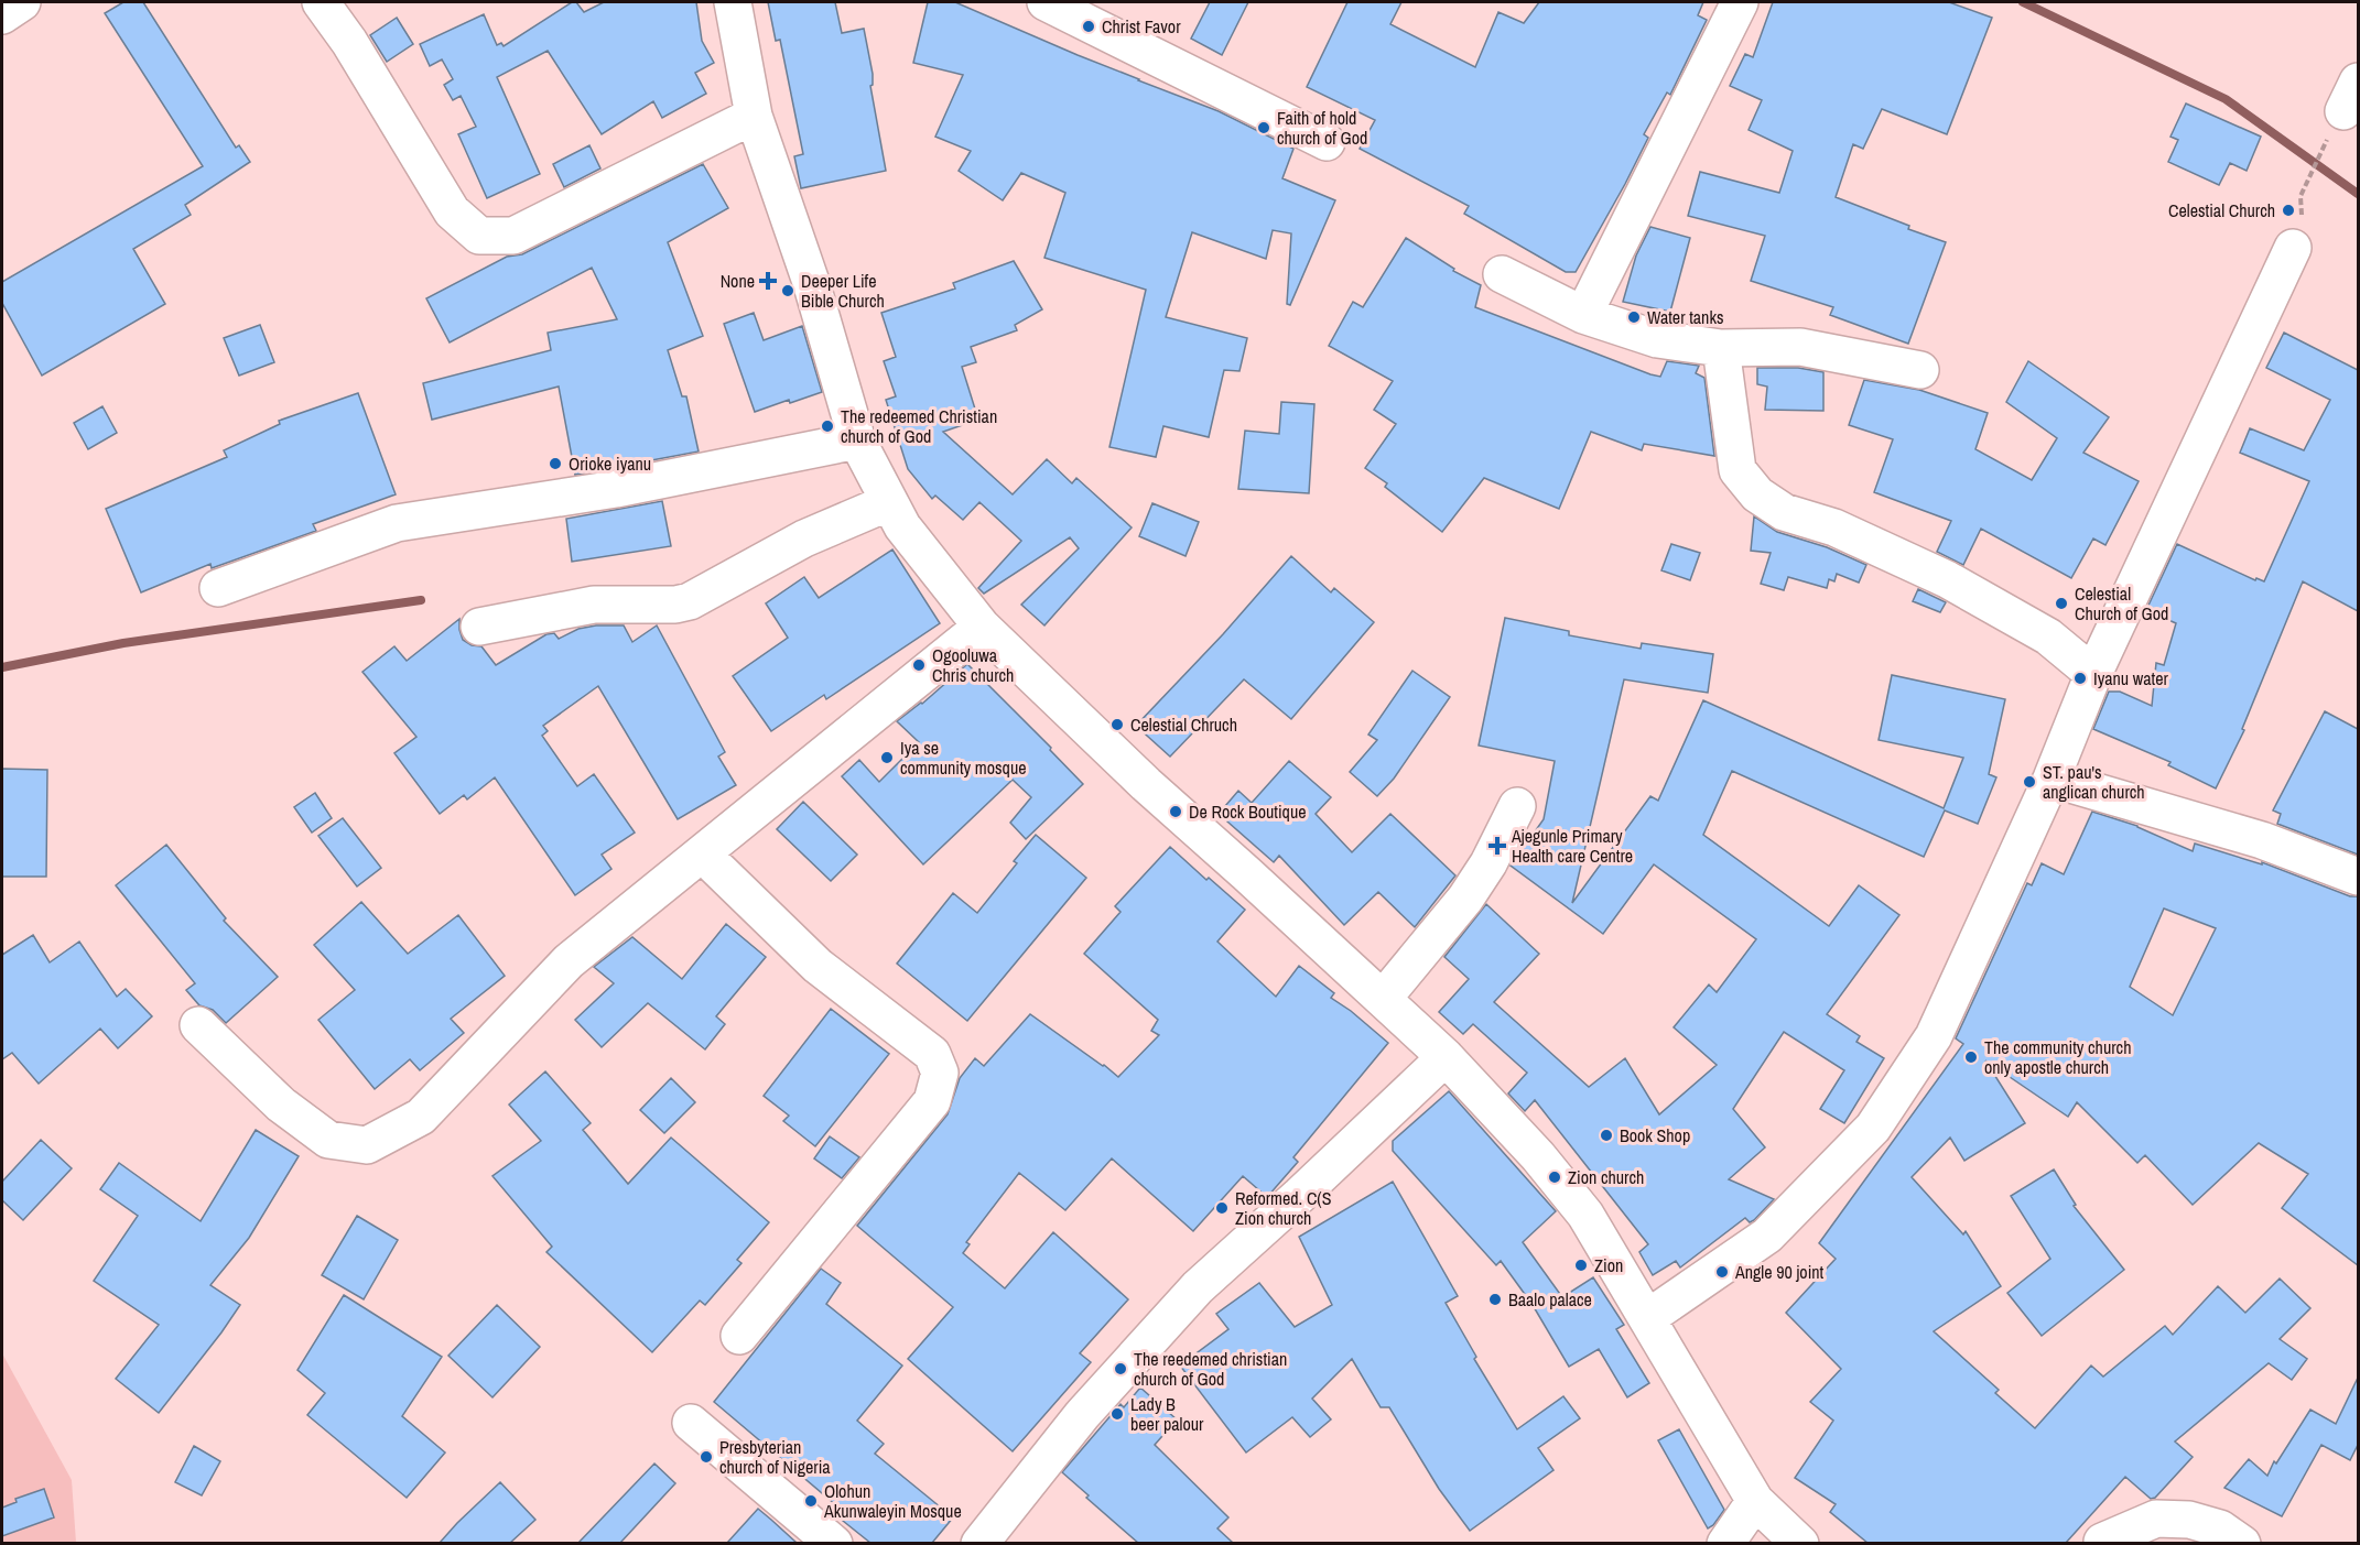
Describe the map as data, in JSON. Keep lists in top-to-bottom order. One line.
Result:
{"places":{"other":["Christ Favor","Faith of hold church of God","Celestial Church","Deeper Life Bible Church","Water tanks","The redeemed Christian church of God","Orioke iyanu","Celestial Church of God","Ogooluwa Chris church","Iyanu water","Celestial Chruch","Iya se community mosque","ST. pau's anglican church","De Rock Boutique","The community church only apostle church","Book Shop","Zion church","Reformed. C(S Zion church","Zion","Angle 90 joint","Baalo palace","The reedemed christian church of God","Lady B beer palour","Presbyterian church of Nigeria","Olohun Akunwaleyin Mosque"],"health":["None","Ajegunle Primary Health care Centre"]}}
